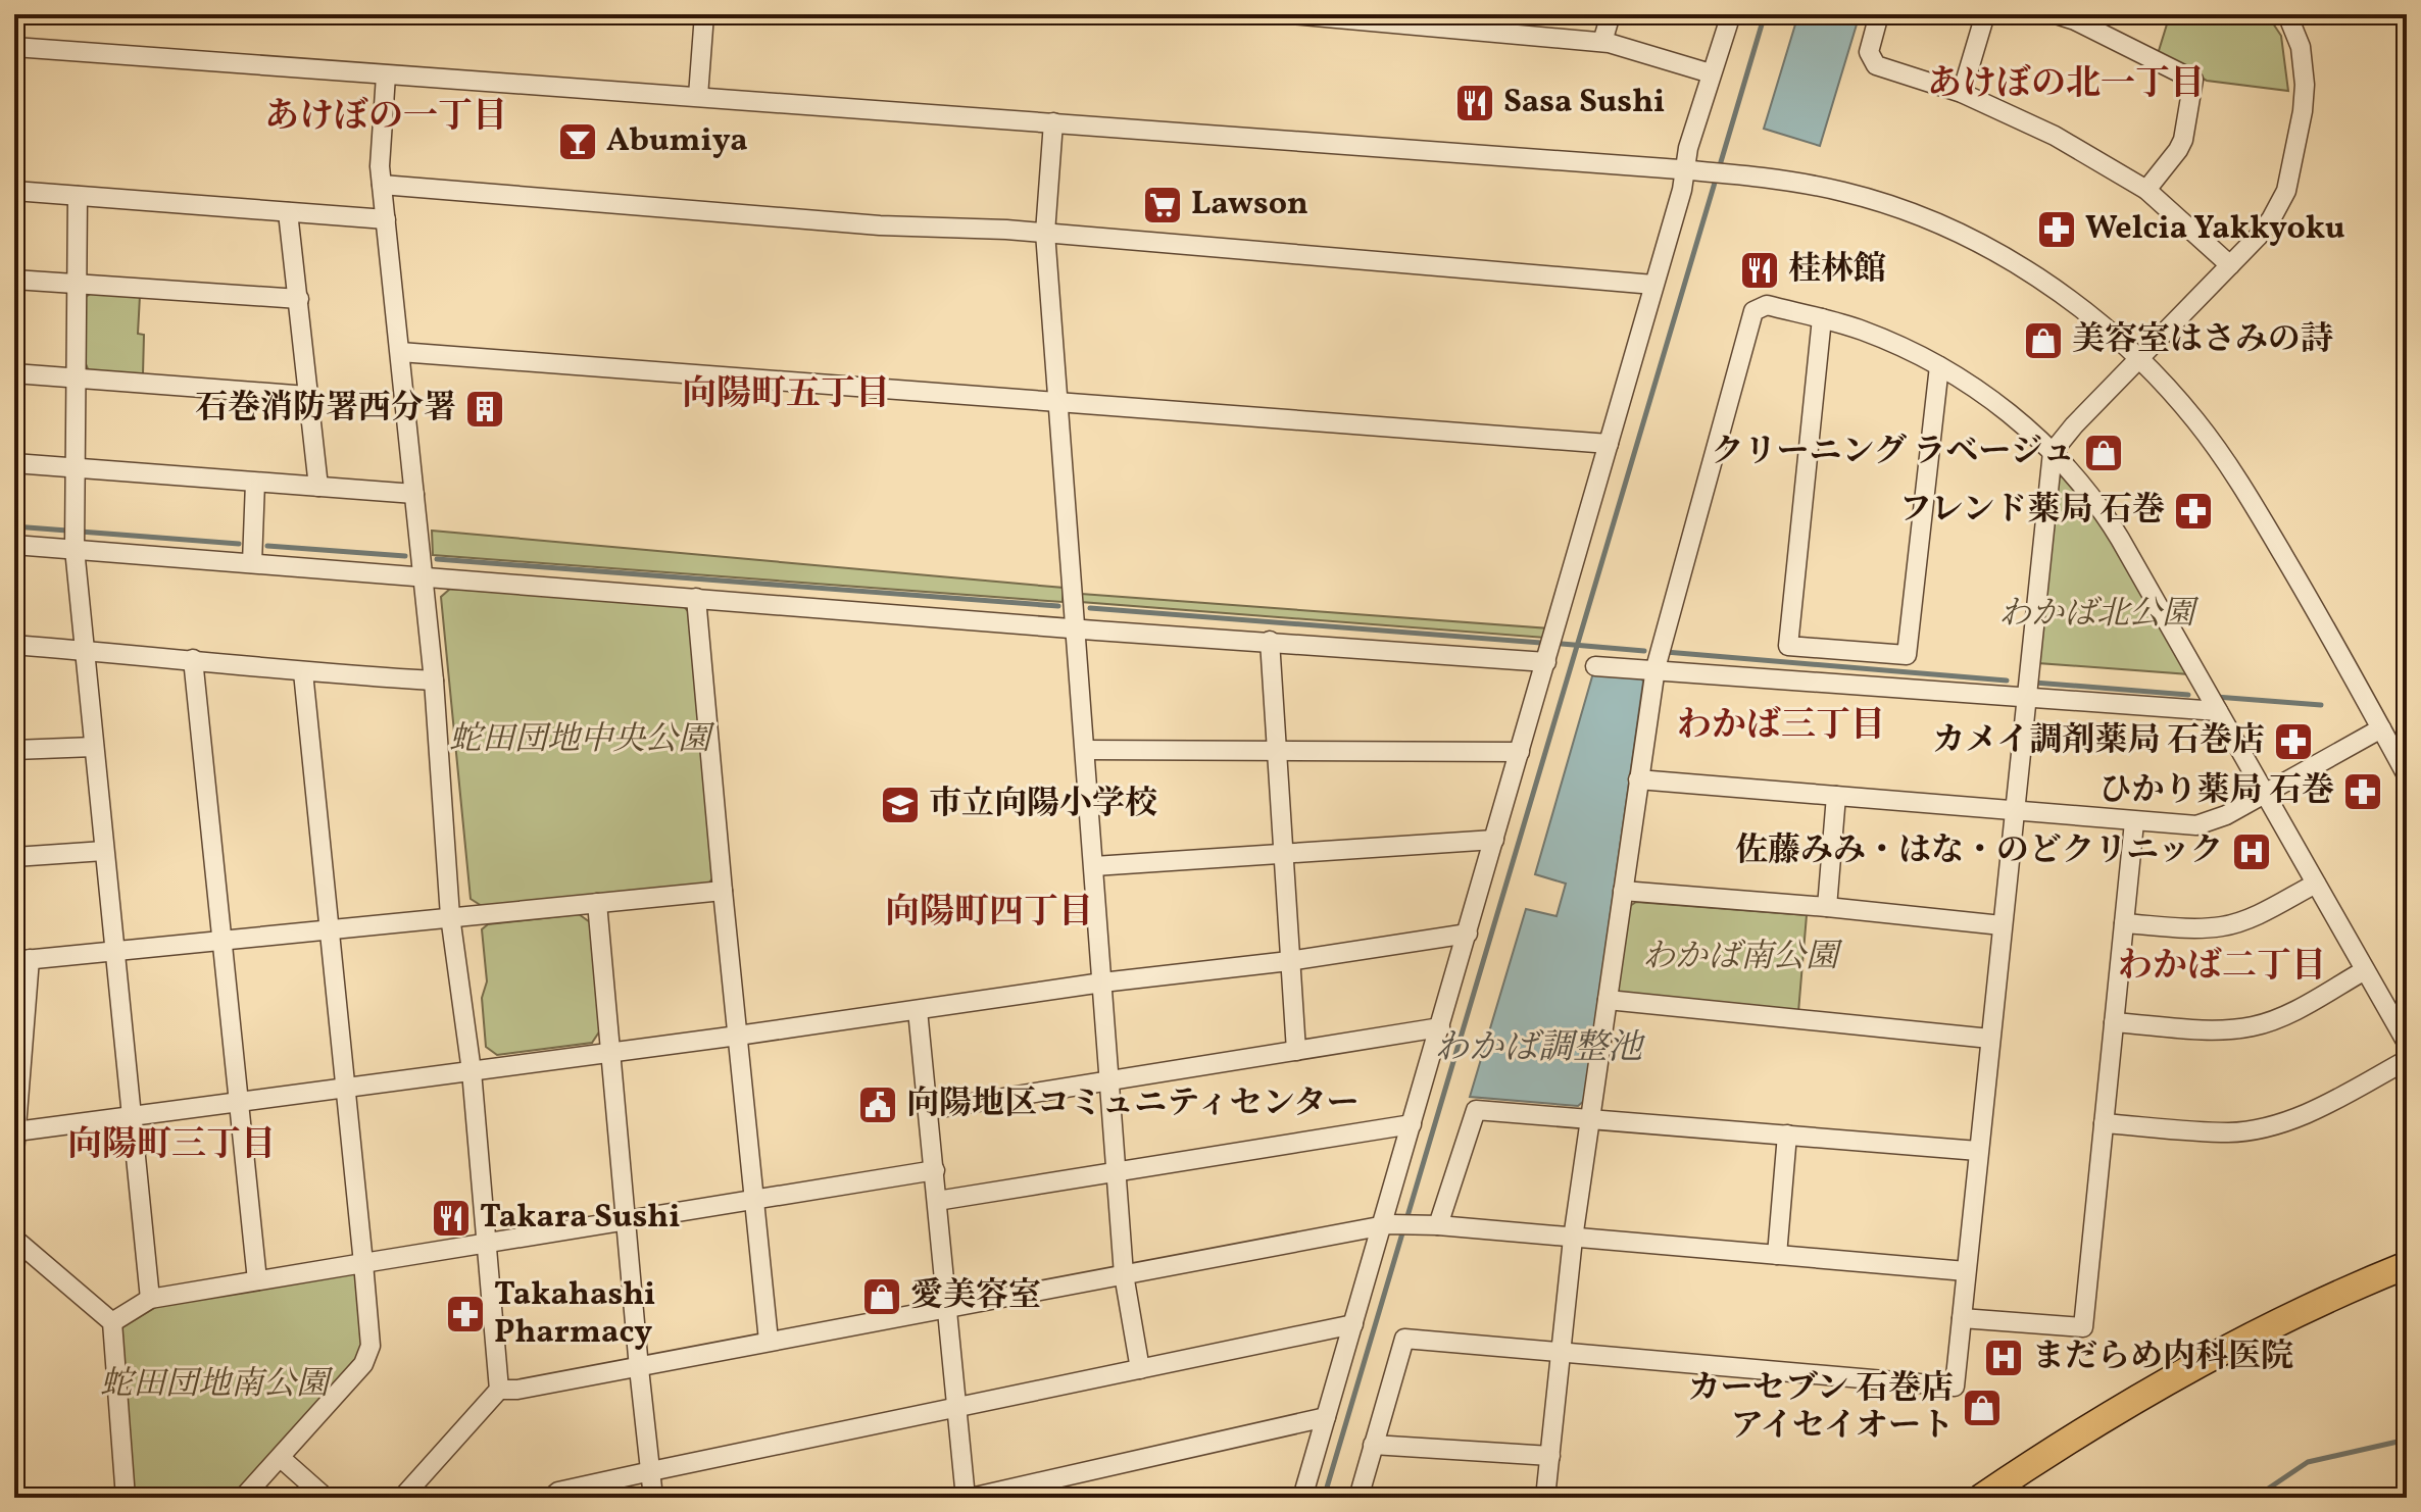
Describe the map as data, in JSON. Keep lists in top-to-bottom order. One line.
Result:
{"districts":["あけぼの北一丁目","あけぼの一丁目","向陽町五丁目","わかば三丁目","向陽町四丁目","わかば二丁目","向陽町三丁目"],"water":["わかば調整池"],"parks":["わかば北公園","蛇田団地中央公園","わかば南公園","蛇田団地南公園"],"places":{"restaurant":["Sasa Sushi","桂林館","Takara Sushi"],"bar":["Abumiya"],"supermarket":["Lawson"],"pharmacy":["Welcia Yakkyoku","フレンド薬局 石巻","カメイ調剤薬局 石巻店","ひかり薬局 石巻","Takahashi Pharmacy"],"shop":["美容室はさみの詩","クリーニング ラベージュ","愛美容室","カーセブン 石巻店 アイセイオート"],"building":["石巻消防署西分署"],"school or university":["市立向陽小学校"],"hospital":["佐藤みみ・はな・のどクリニック","まだらめ内科医院"],"public building":["向陽地区コミュニティセンター"]}}
